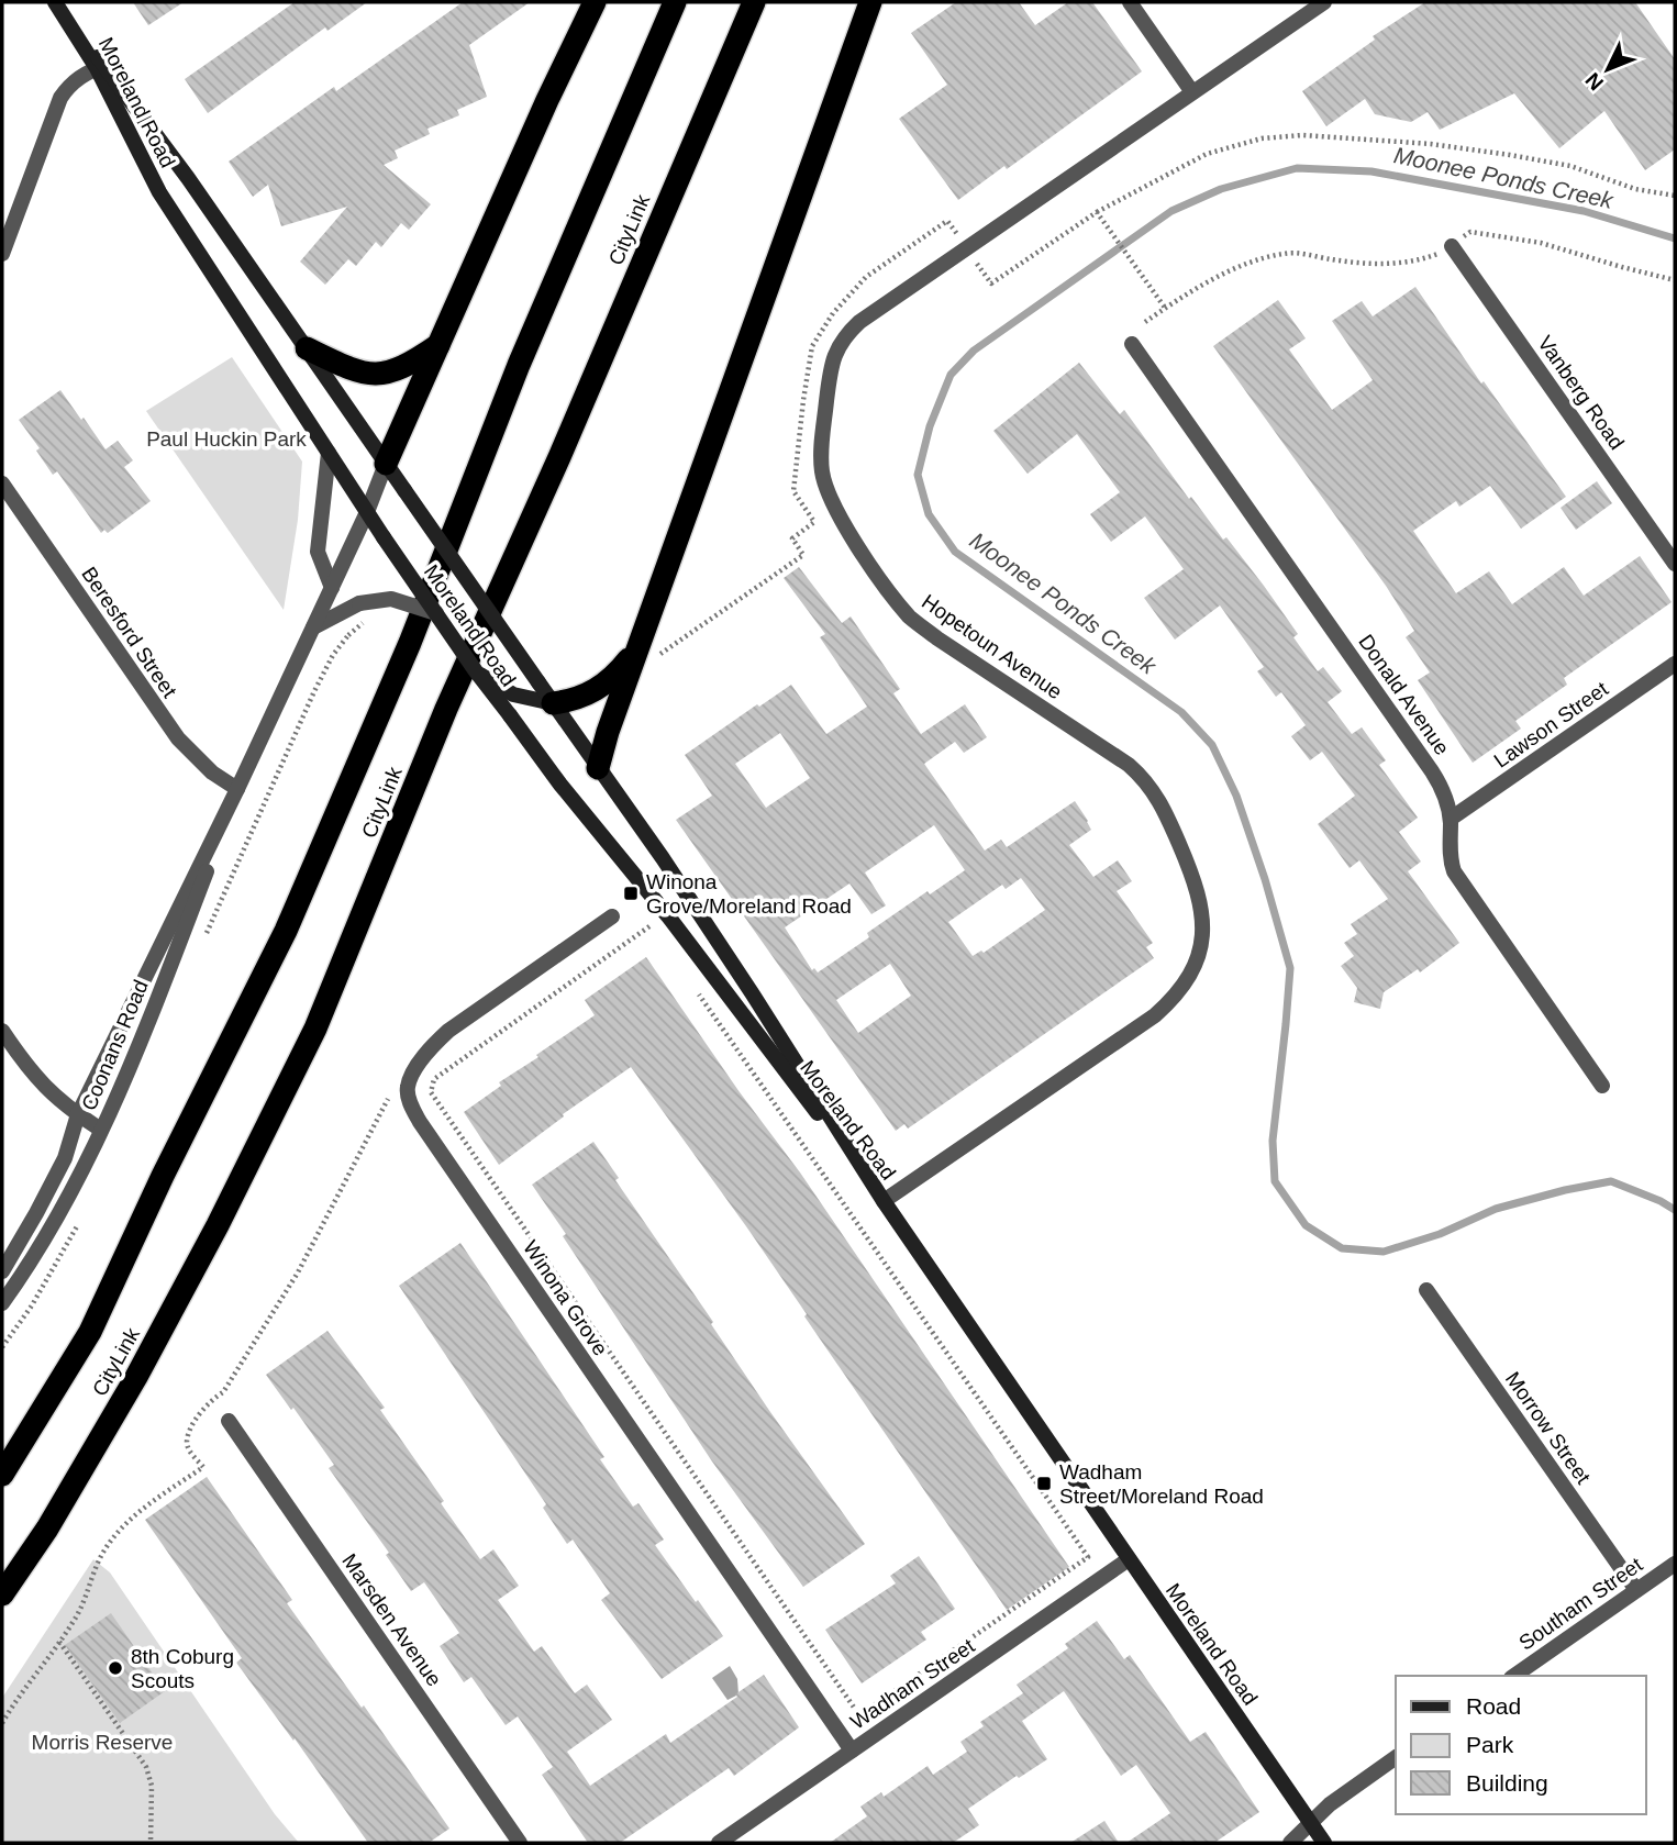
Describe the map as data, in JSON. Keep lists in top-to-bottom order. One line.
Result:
{"streets":{"highway":["CityLink"],"main road":["Moreland Road"],"street":["Vanberg Road","Beresford Street","Hopetoun Avenue","Donald Avenue","Lawson Street","Coonans Road","Winona Grove","Morrow Street","Southam Street","Marsden Avenue","Wadham Street"]},"crossings":[["Moreland Road","Hopetoun Avenue"],["Moreland Road","Coonans Road"],["Moreland Road","Wadham Street"],["Beresford Street","Coonans Road"],["Donald Avenue","Lawson Street"],["Winona Grove","Wadham Street"],["Morrow Street","Southam Street"]],"water":["Moonee Ponds Creek"],"parks":["Paul Huckin Park","Morris Reserve"],"places":{"transit":["Winona Grove/Moreland Road","Wadham Street/Moreland Road"],"other":["8th Coburg Scouts"]},"legend":["Road","Park","Building"],"north":"bottom left"}
